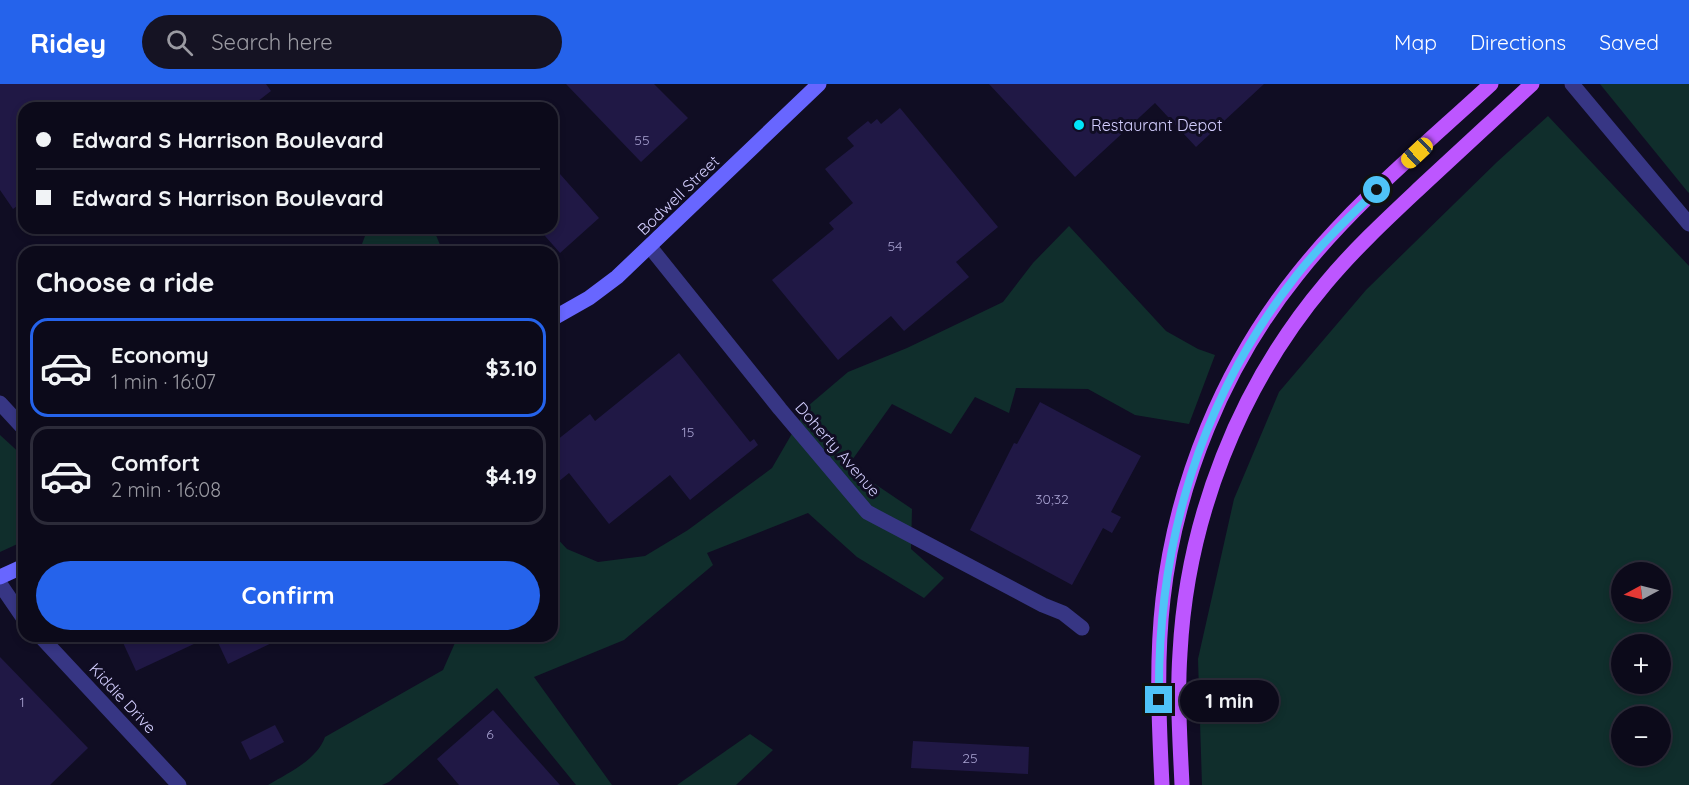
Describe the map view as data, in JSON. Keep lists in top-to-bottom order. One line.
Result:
{"streets":{"street":["Bodwell Street","Doherty Avenue","Kiddie Drive"]},"crossings":[["Bodwell Street","Doherty Avenue"]],"places":["Restaurant Depot"],"house_numbers":["55","54","15","30;32","1","6","25"],"north":"left","page":{"header":"Ridey","search":"Search here","nav":["Map","Directions","Saved"],"banner":["Edward S Harrison Boulevard","Edward S Harrison Boulevard"],"heading":"Choose a ride","list":[{"name":"Economy","note":"1 min · 16:07","value":"$3.10"},{"name":"Comfort","note":"2 min · 16:08","value":"$4.19"}],"buttons":"Confirm","map_buttons":["+","−"],"bubble":"1 min"}}
